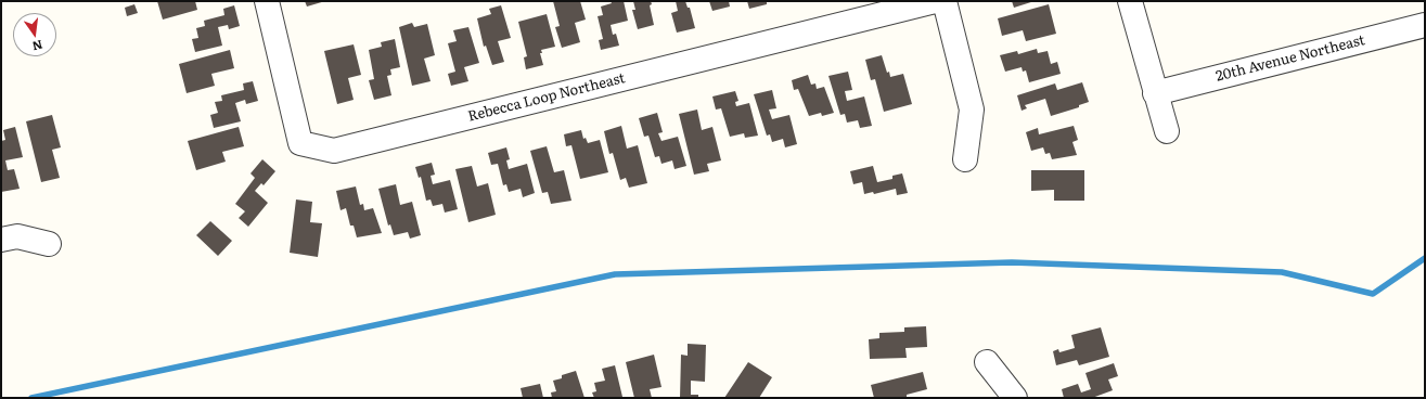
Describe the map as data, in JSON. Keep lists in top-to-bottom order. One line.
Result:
{"streets":{"street":["20th Avenue Northeast","Rebecca Loop Northeast"]},"north":"bottom"}
